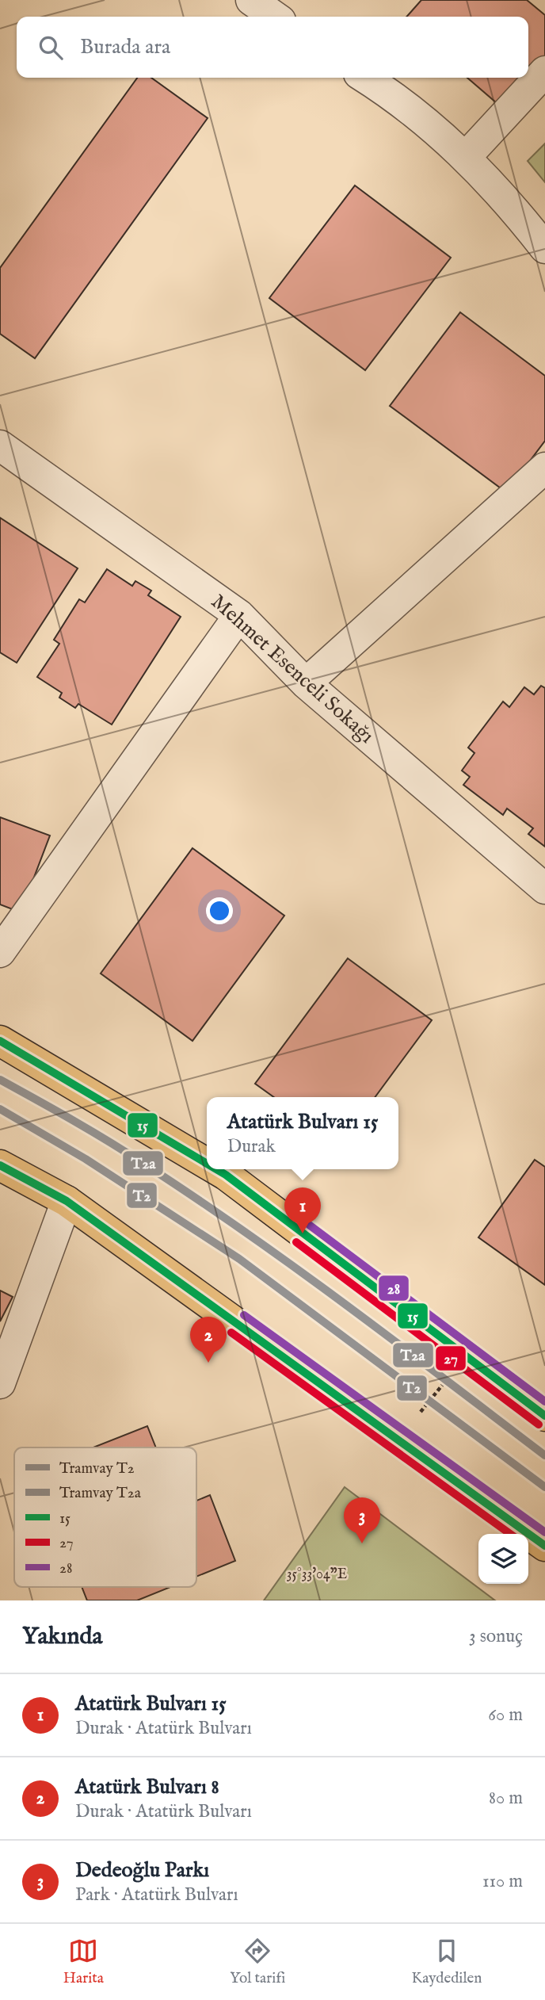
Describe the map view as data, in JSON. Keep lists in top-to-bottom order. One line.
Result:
{"streets":{"street":["Mehmet Esenceli Sokağı"]},"lines":["transit line 15","tram line T2a","tram line T2","transit line 28","transit line 27"],"legend":["Tramvay T2","Tramvay T2a","15","27","28"],"page":{"search":"Burada ara","popup":["Atatürk Bulvarı 15","Durak"],"pins":["1","2","3"],"heading":["Yakında","3 sonuç"],"list":[{"mark":"1","name":"Atatürk Bulvarı 15","note":"Durak · Atatürk Bulvarı","value":"60 m"},{"mark":"2","name":"Atatürk Bulvarı 8","note":"Durak · Atatürk Bulvarı","value":"80 m"},{"mark":"3","name":"Dedeoğlu Parkı","note":"Park · Atatürk Bulvarı","value":"110 m"}],"nav":["Harita","Yol tarifi","Kaydedilen"]},"coordinates":["35°33'04\"E"]}
